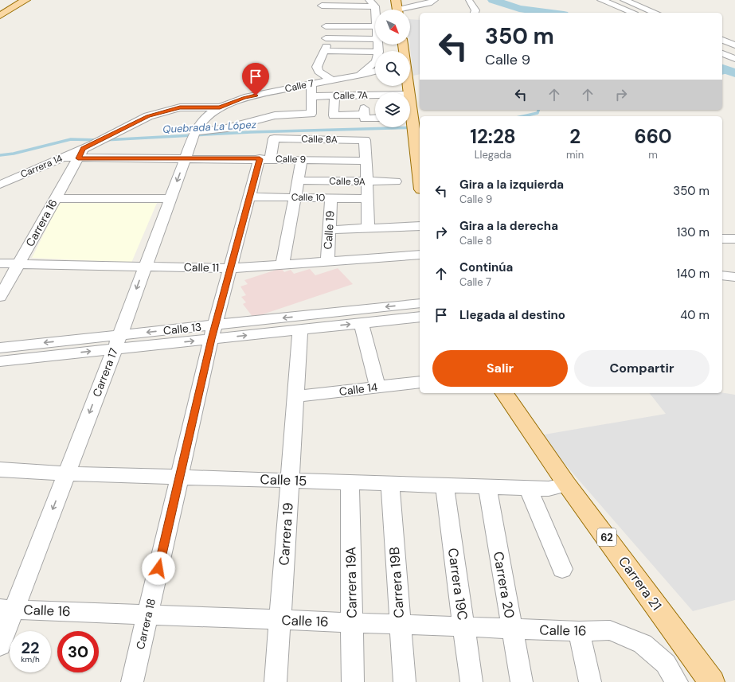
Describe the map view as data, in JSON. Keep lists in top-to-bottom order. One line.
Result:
{"streets":{"main road":["62","Carrera 21"],"street":["Calle 7","Calle 7A","Calle 8A","Calle 9","Carrera 14","Calle 9A","Calle 10","Carrera 16","Calle 19","Calle 11","Calle 13","Carrera 17","Calle 14","Calle 15","Carrera 19","Carrera 19A","Carrera 19B","Carrera 19C","Carrera 20","Calle 16","Carrera 18"]},"crossings":[["Calle 7","Carrera 14"],["Calle 7","Carrera 17"],["Calle 8A","Calle 9"],["Calle 8A","Carrera 18"],["Calle 9","Carrera 14"],["Calle 9","Carrera 16"],["Calle 9","Carrera 17"],["Calle 9","Carrera 18"],["Carrera 14","Carrera 16"],["Carrera 14","Carrera 17"],["Calle 10","Calle 19"],["Calle 10","Carrera 18"],["Carrera 16","Calle 11"],["Calle 19","Calle 11"],["Calle 11","Carrera 17"],["Calle 11","Carrera 18"],["Calle 13","Carrera 17"],["Calle 13","Carrera 19"],["Calle 13","Carrera 18"],["Carrera 17","Calle 15"],["Carrera 17","Calle 16"],["Calle 14","Carrera 19"],["Calle 15","Carrera 19"],["Calle 15","Carrera 19A"],["Calle 15","Carrera 19B"],["Calle 15","Carrera 21"],["Calle 15","Carrera 19C"],["Calle 15","Carrera 20"],["Calle 15","Carrera 18"],["Carrera 19","Calle 16"],["Carrera 19A","Calle 16"],["Carrera 19B","Calle 16"],["Carrera 19C","Calle 16"],["Carrera 20","Calle 16"],["Calle 16","Carrera 18"]],"one_way":["Carrera 17"],"water":["Quebrada La López"],"north":"bottom right","page":{"turn":["350 m","Calle 9"],"eta":["12:28","Llegada","2","min","660","m"],"list":[{"name":"Gira a la izquierda","note":"Calle 9","value":"350 m"},{"name":"Gira a la derecha","note":"Calle 8","value":"130 m"},{"name":"Continúa","note":"Calle 7","value":"140 m"},{"name":"Llegada al destino","value":"40 m"}],"buttons":["Salir","Compartir"],"speed":"22 km/h","limit":"30"}}
